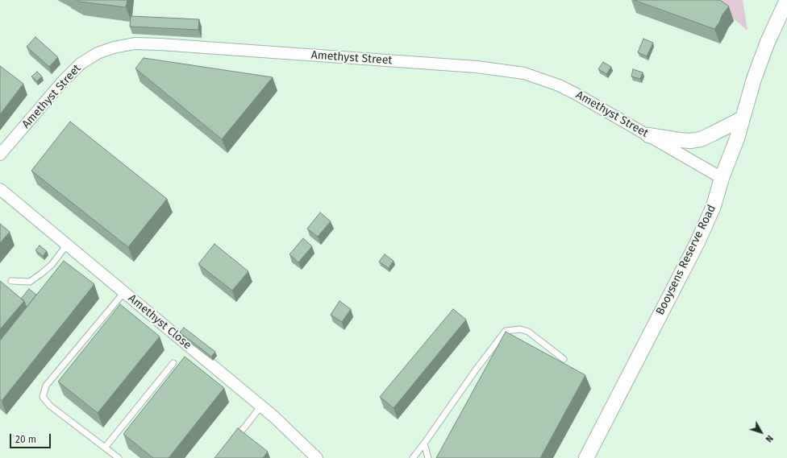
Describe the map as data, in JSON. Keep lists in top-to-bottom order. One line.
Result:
{"streets":{"street":["Amethyst Street","Booysens Reserve Road","Amethyst Close"]},"crossings":[["Amethyst Street","Booysens Reserve Road"]],"scale_bar":"20 m","north":"bottom right"}
